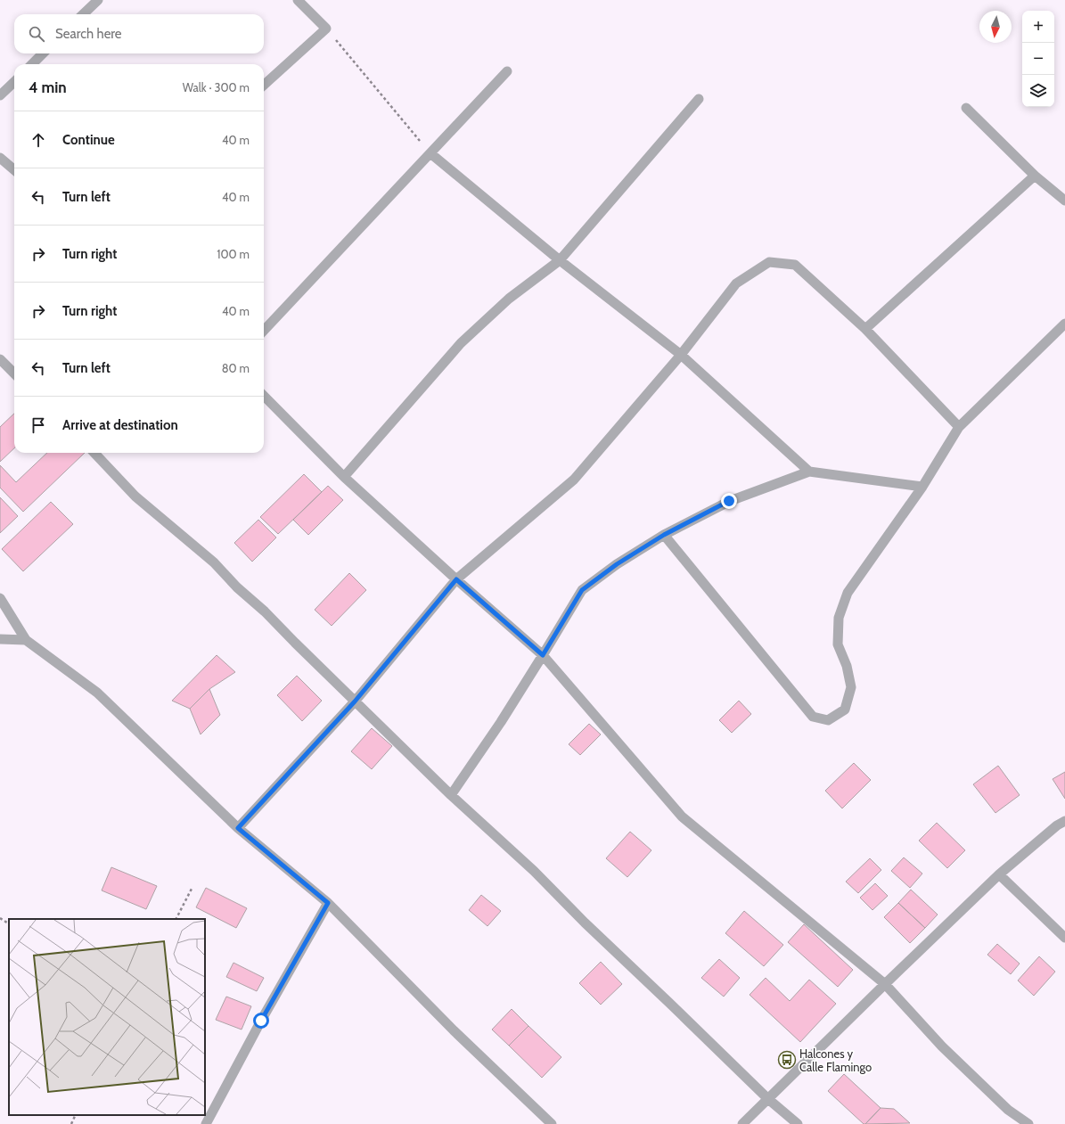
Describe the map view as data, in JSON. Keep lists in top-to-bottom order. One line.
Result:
{"places":{"bus stop":["Halcones y Calle Flamingo"]},"north":"bottom","page":{"map_buttons":["+","−"],"search":"Search here","heading":["4 min","Walk · 300 m"],"list":[["Continue","40 m"],["Turn left","40 m"],["Turn right","100 m"],["Turn right","40 m"],["Turn left","80 m"],"Arrive at destination"]}}
